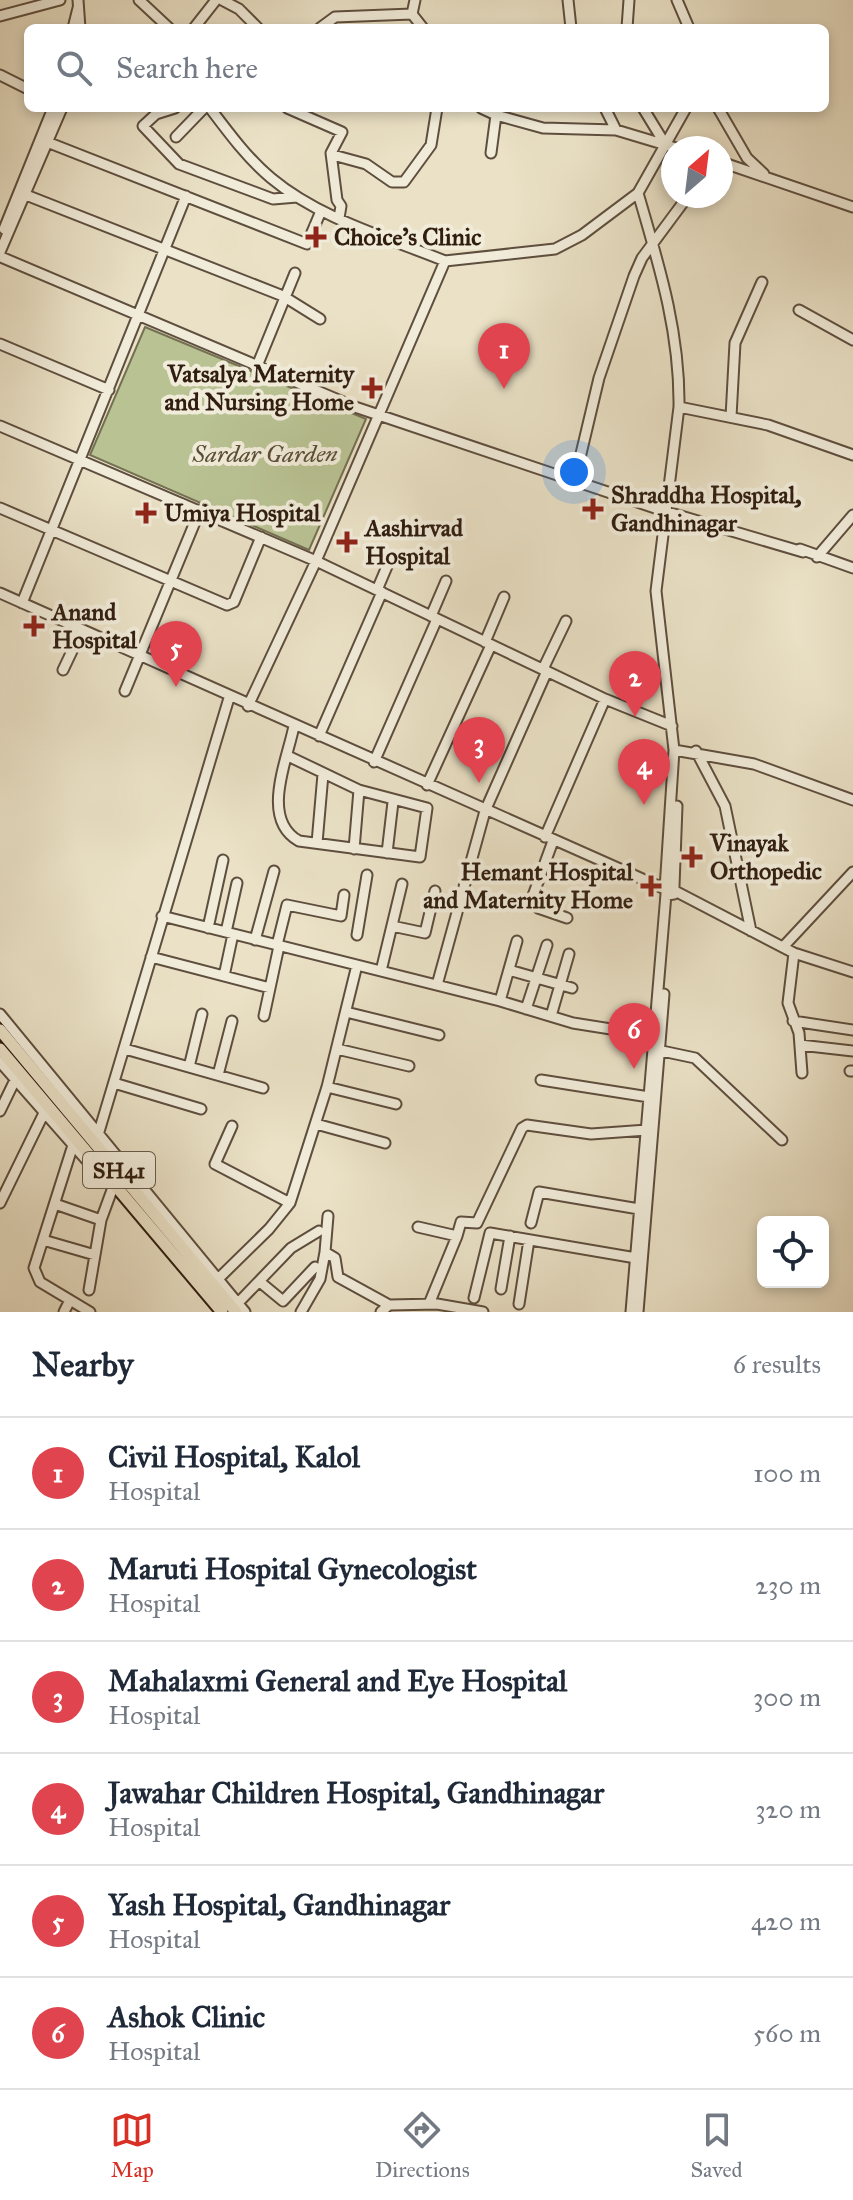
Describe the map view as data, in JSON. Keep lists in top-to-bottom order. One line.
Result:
{"streets":{"main road":["SH41"]},"parks":["Sardar Garden"],"places":{"health":["Choice's Clinic","Vatsalya Maternity and Nursing Home","Shraddha Hospital, Gandhinagar","Umiya Hospital","Aashirvad Hospital","Anand Hospital","Vinayak Orthopedic","Hemant Hospital and Maternity Home"]},"north":"top right","page":{"search":"Search here","pins":["1","5","2","3","4","6"],"heading":["Nearby","6 results"],"list":[{"mark":"1","name":"Civil Hospital, Kalol","note":"Hospital","value":"100 m"},{"mark":"2","name":"Maruti Hospital Gynecologist","note":"Hospital","value":"230 m"},{"mark":"3","name":"Mahalaxmi General and Eye Hospital","note":"Hospital","value":"300 m"},{"mark":"4","name":"Jawahar Children Hospital, Gandhinagar","note":"Hospital","value":"320 m"},{"mark":"5","name":"Yash Hospital, Gandhinagar","note":"Hospital","value":"420 m"},{"mark":"6","name":"Ashok Clinic","note":"Hospital","value":"560 m"}],"nav":["Map","Directions","Saved"]}}
